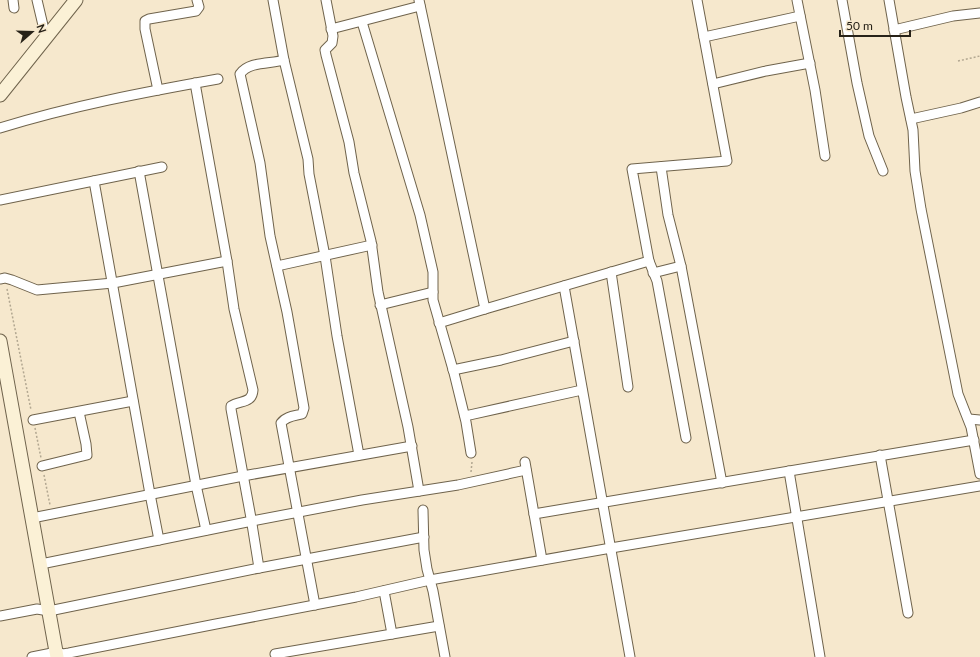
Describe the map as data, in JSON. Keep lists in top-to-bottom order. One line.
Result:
{"scale_bar":"50 m","north":"right"}
